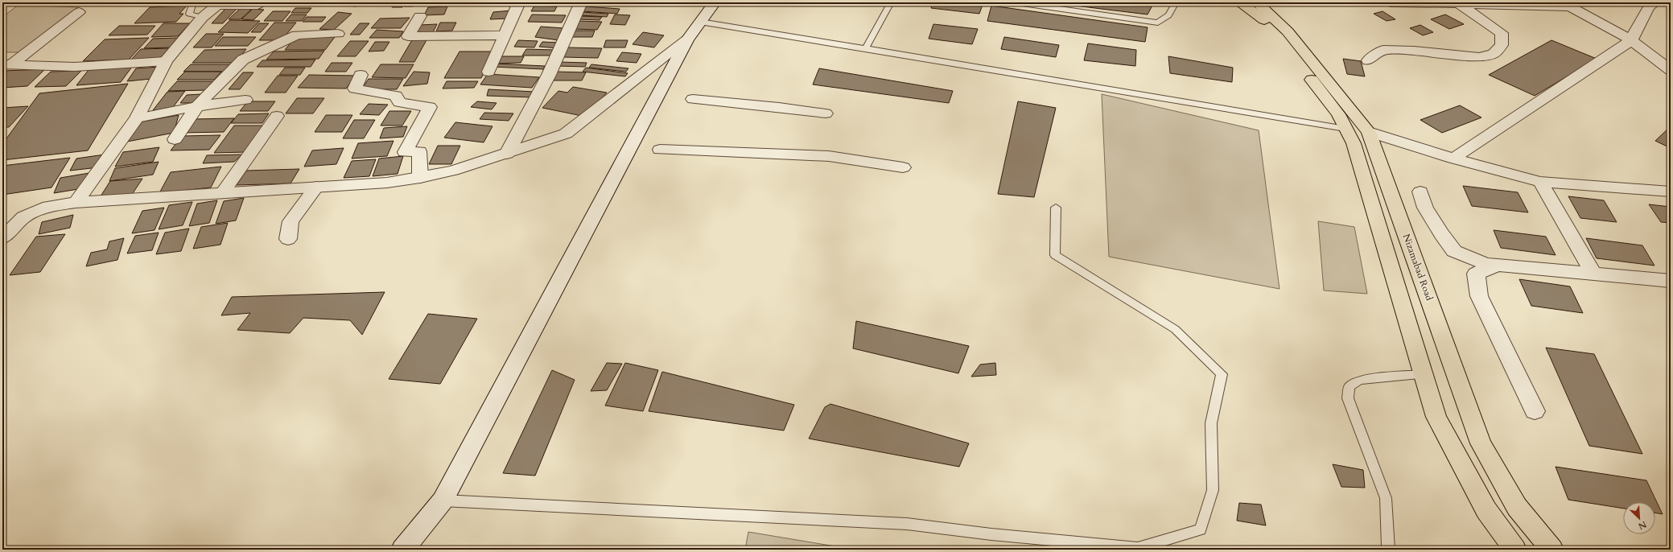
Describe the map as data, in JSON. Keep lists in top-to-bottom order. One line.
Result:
{"streets":{"highway":["Nizamabad Road"]},"north":"bottom right"}
